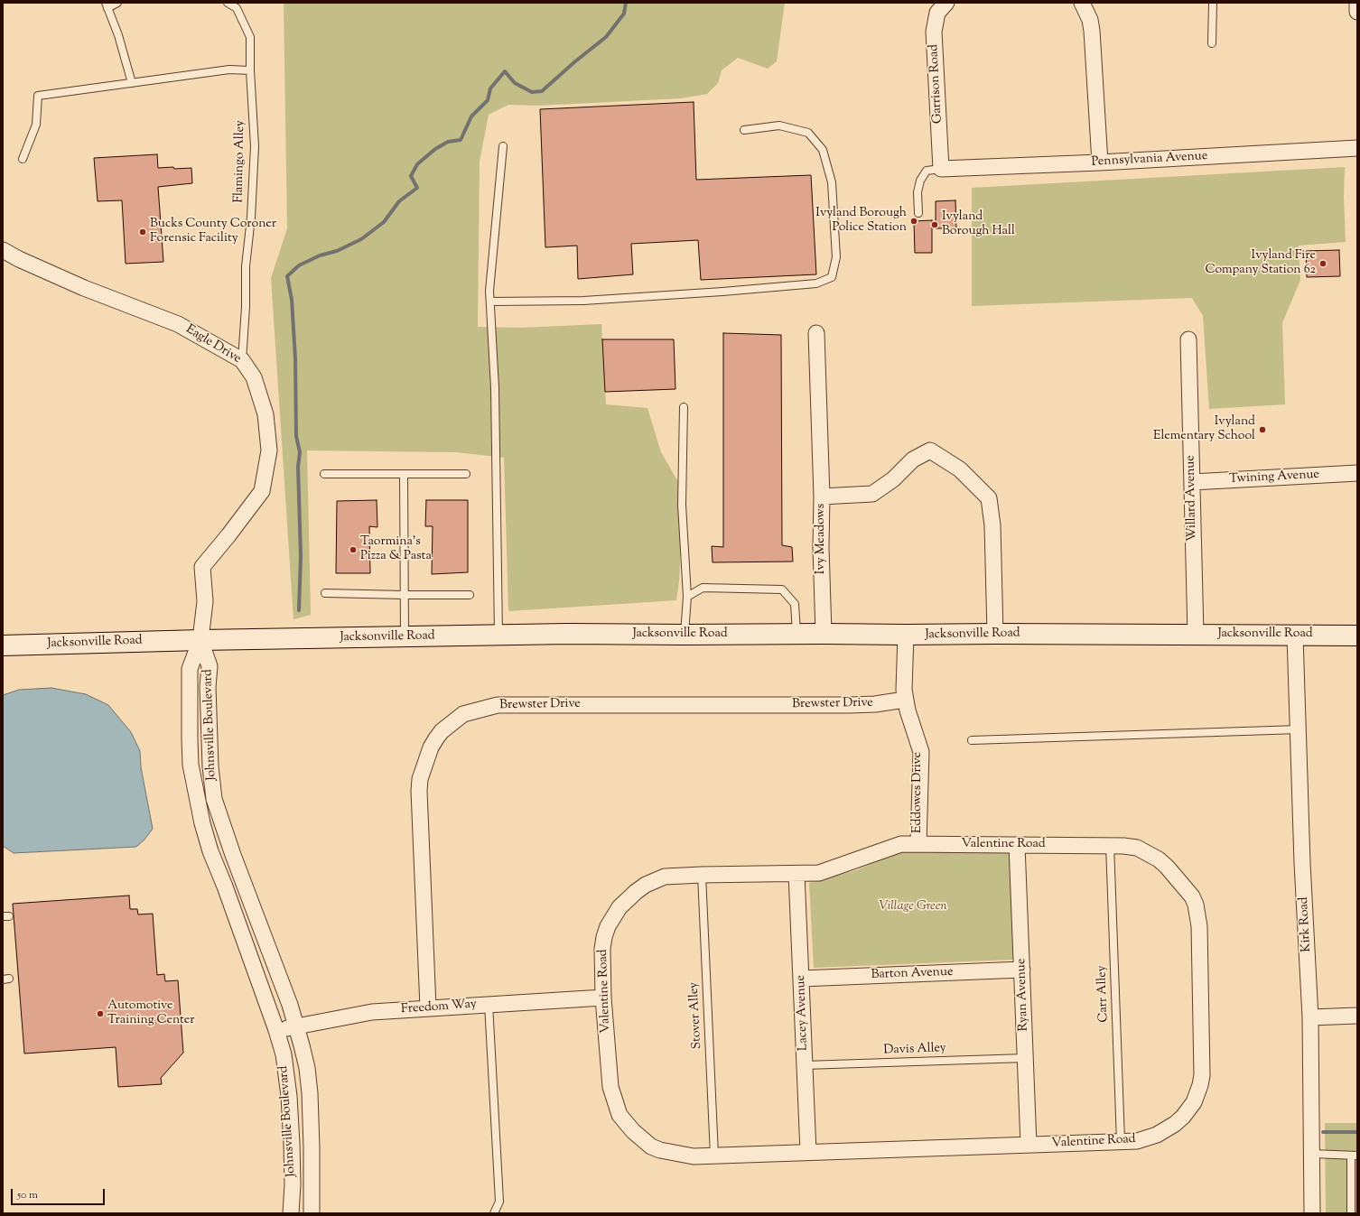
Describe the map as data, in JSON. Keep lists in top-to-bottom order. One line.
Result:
{"streets":{"main road":["Jacksonville Road"],"street":["Garrison Road","Pennsylvania Avenue","Eagle Drive","Twining Avenue","Willard Avenue","Ivy Meadows","Brewster Drive","Johnsville Boulevard","Eddowes Drive","Valentine Road","Kirk Road","Barton Avenue","Ryan Avenue","Freedom Way","Lacey Avenue"],"lane":["Flamingo Alley","Carr Alley","Stover Alley","Davis Alley"]},"crossings":[["Garrison Road","Pennsylvania Avenue"],["Flamingo Alley","Eagle Drive"],["Eagle Drive","Jacksonville Road"],["Eagle Drive","Johnsville Boulevard"],["Twining Avenue","Willard Avenue"],["Willard Avenue","Jacksonville Road"],["Ivy Meadows","Jacksonville Road"],["Jacksonville Road","Johnsville Boulevard"],["Jacksonville Road","Eddowes Drive"],["Jacksonville Road","Kirk Road"],["Brewster Drive","Eddowes Drive"],["Brewster Drive","Freedom Way"],["Johnsville Boulevard","Freedom Way"],["Eddowes Drive","Valentine Road"],["Valentine Road","Carr Alley"],["Valentine Road","Ryan Avenue"],["Valentine Road","Freedom Way"],["Valentine Road","Lacey Avenue"],["Valentine Road","Stover Alley"],["Barton Avenue","Ryan Avenue"],["Barton Avenue","Lacey Avenue"],["Ryan Avenue","Davis Alley"],["Lacey Avenue","Davis Alley"]],"parks":["Village Green"],"places":["Ivyland Borough Police Station","Ivyland Borough Hall","Bucks County Coroner Forensic Facility","Ivyland Fire Company Station 62","Ivyland Elementary School","Taormina's Pizza & Pasta","Automotive Training Center"],"scale_bar":"50 m"}
